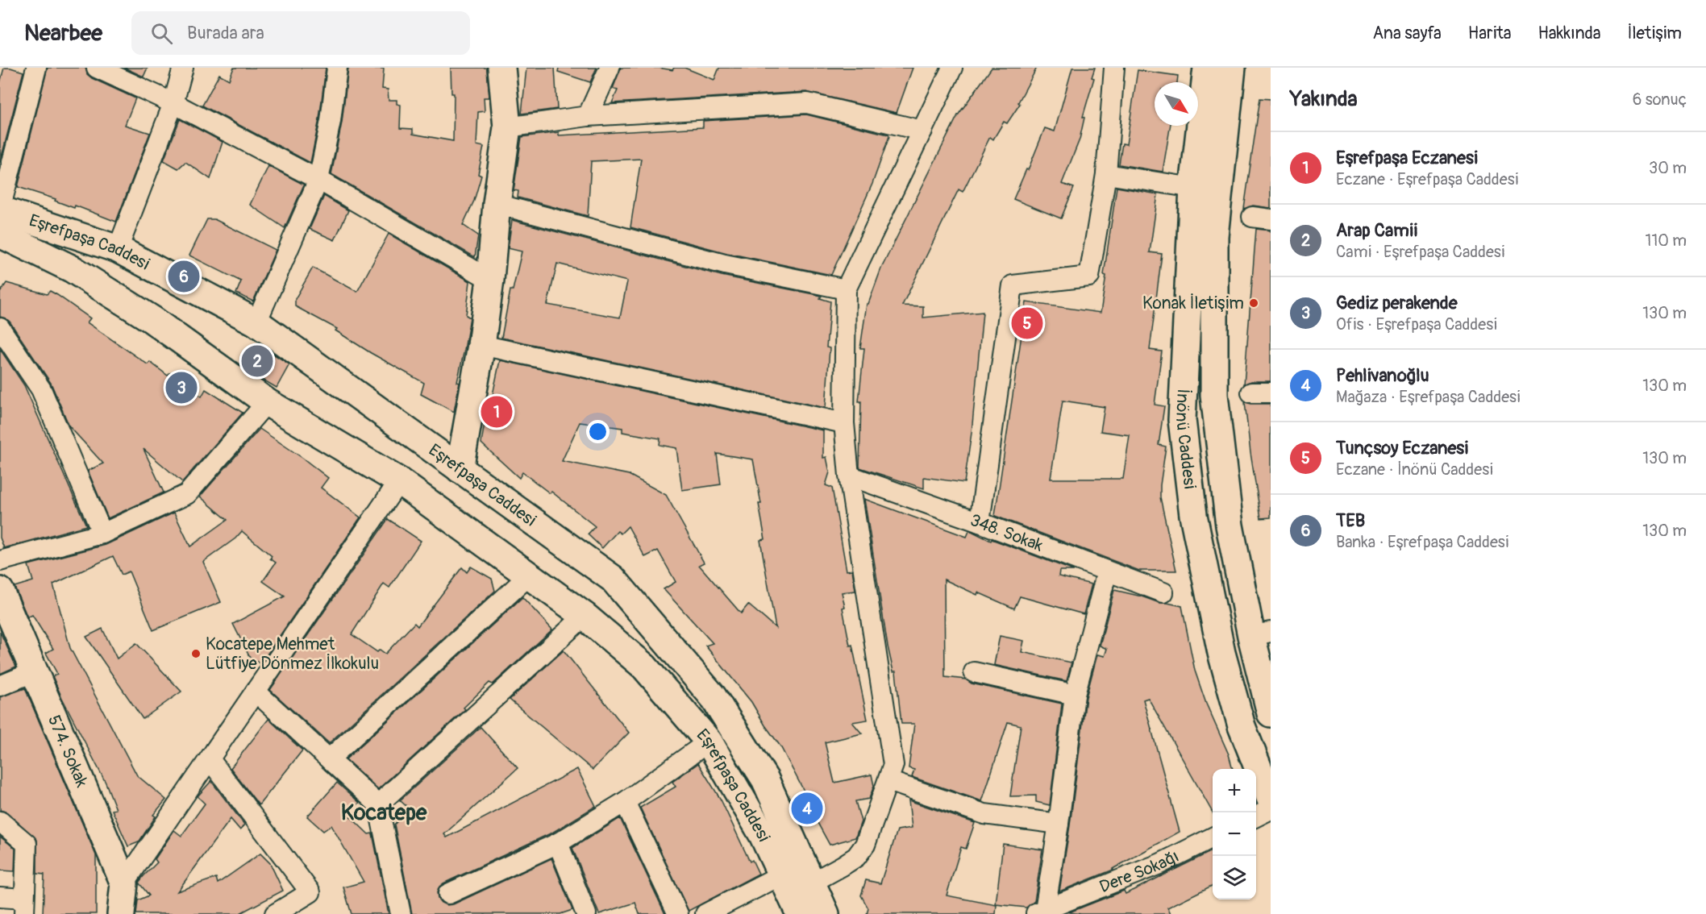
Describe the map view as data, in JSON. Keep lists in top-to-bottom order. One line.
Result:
{"streets":{"main road":["Eşrefpaşa Caddesi","İnönü Caddesi","574. Sokak"],"street":["348. Sokak","Dere Sokağı"]},"districts":["Kocatepe"],"places":["Konak İletişim","Kocatepe Mehmet Lütfiye Dönmez İlkokulu"],"north":"bottom right","page":{"header":"Nearbee","search":"Burada ara","nav":["Ana sayfa","Harita","Hakkında","İletişim"],"heading":["Yakında","6 sonuç"],"list":[{"mark":"1","name":"Eşrefpaşa Eczanesi","note":"Eczane · Eşrefpaşa Caddesi","value":"30 m"},{"mark":"2","name":"Arap Camii","note":"Cami · Eşrefpaşa Caddesi","value":"110 m"},{"mark":"3","name":"Gediz perakende","note":"Ofis · Eşrefpaşa Caddesi","value":"130 m"},{"mark":"4","name":"Pehlivanoğlu","note":"Mağaza · Eşrefpaşa Caddesi","value":"130 m"},{"mark":"5","name":"Tunçsoy Eczanesi","note":"Eczane · İnönü Caddesi","value":"130 m"},{"mark":"6","name":"TEB","note":"Banka · Eşrefpaşa Caddesi","value":"130 m"}],"pins":["6","5","2","3","1","4"],"map_buttons":["+","−"]}}
